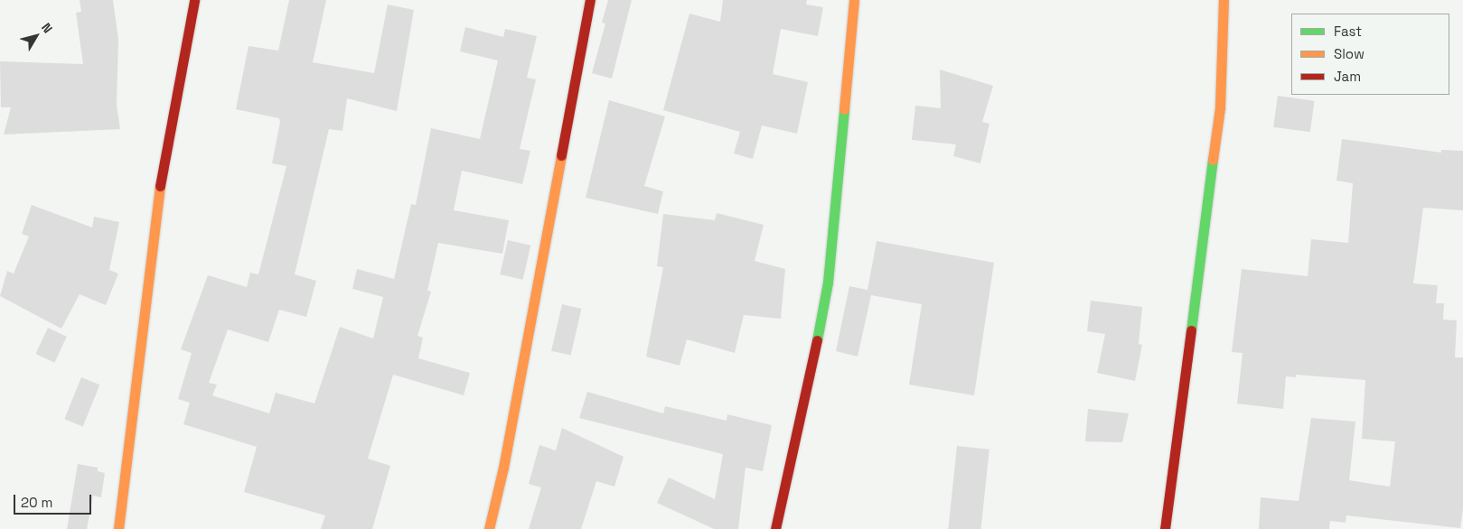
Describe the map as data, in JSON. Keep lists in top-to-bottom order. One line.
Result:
{"legend":["Fast","Slow","Jam"],"scale_bar":"20 m","north":"top right"}
